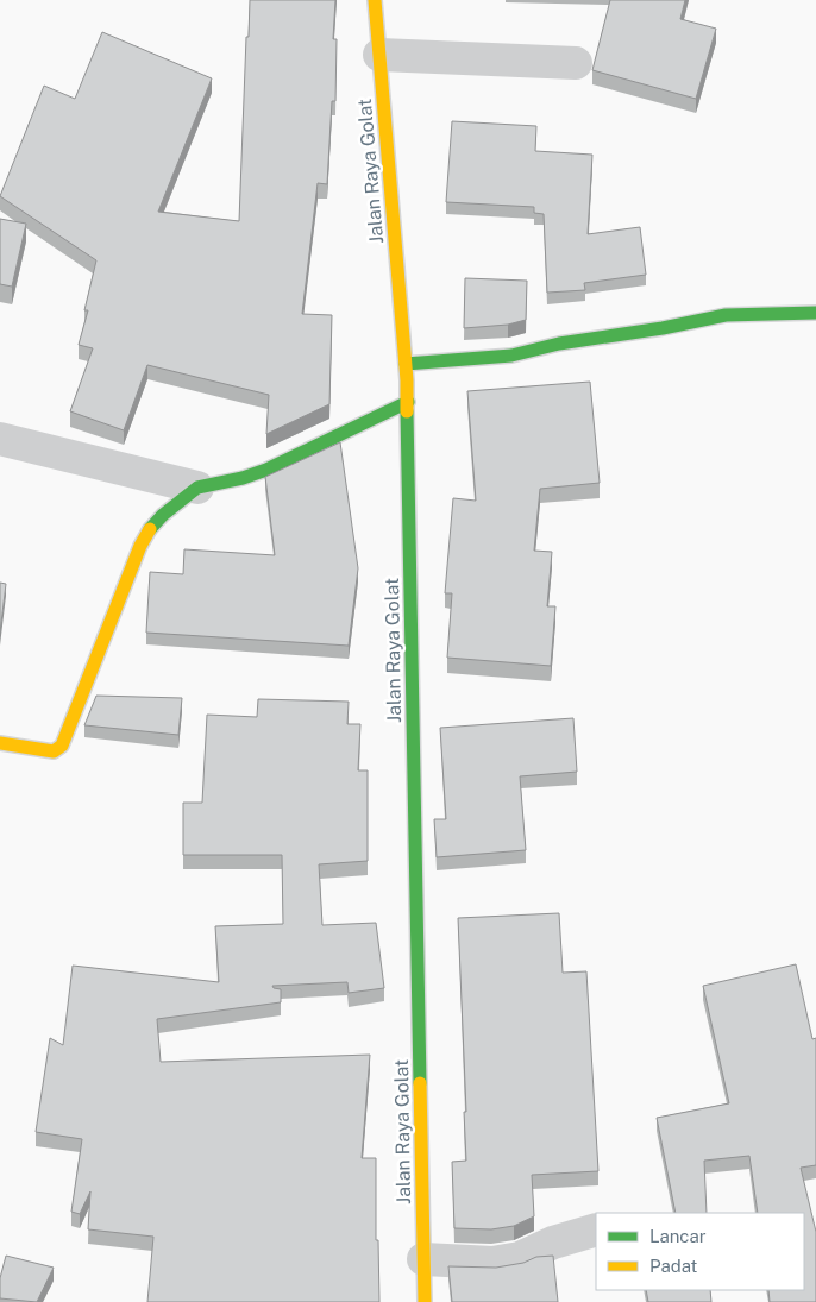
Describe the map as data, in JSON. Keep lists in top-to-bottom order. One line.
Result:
{"streets":{"main road":["Jalan Raya Golat"]},"legend":["Lancar","Padat"]}
